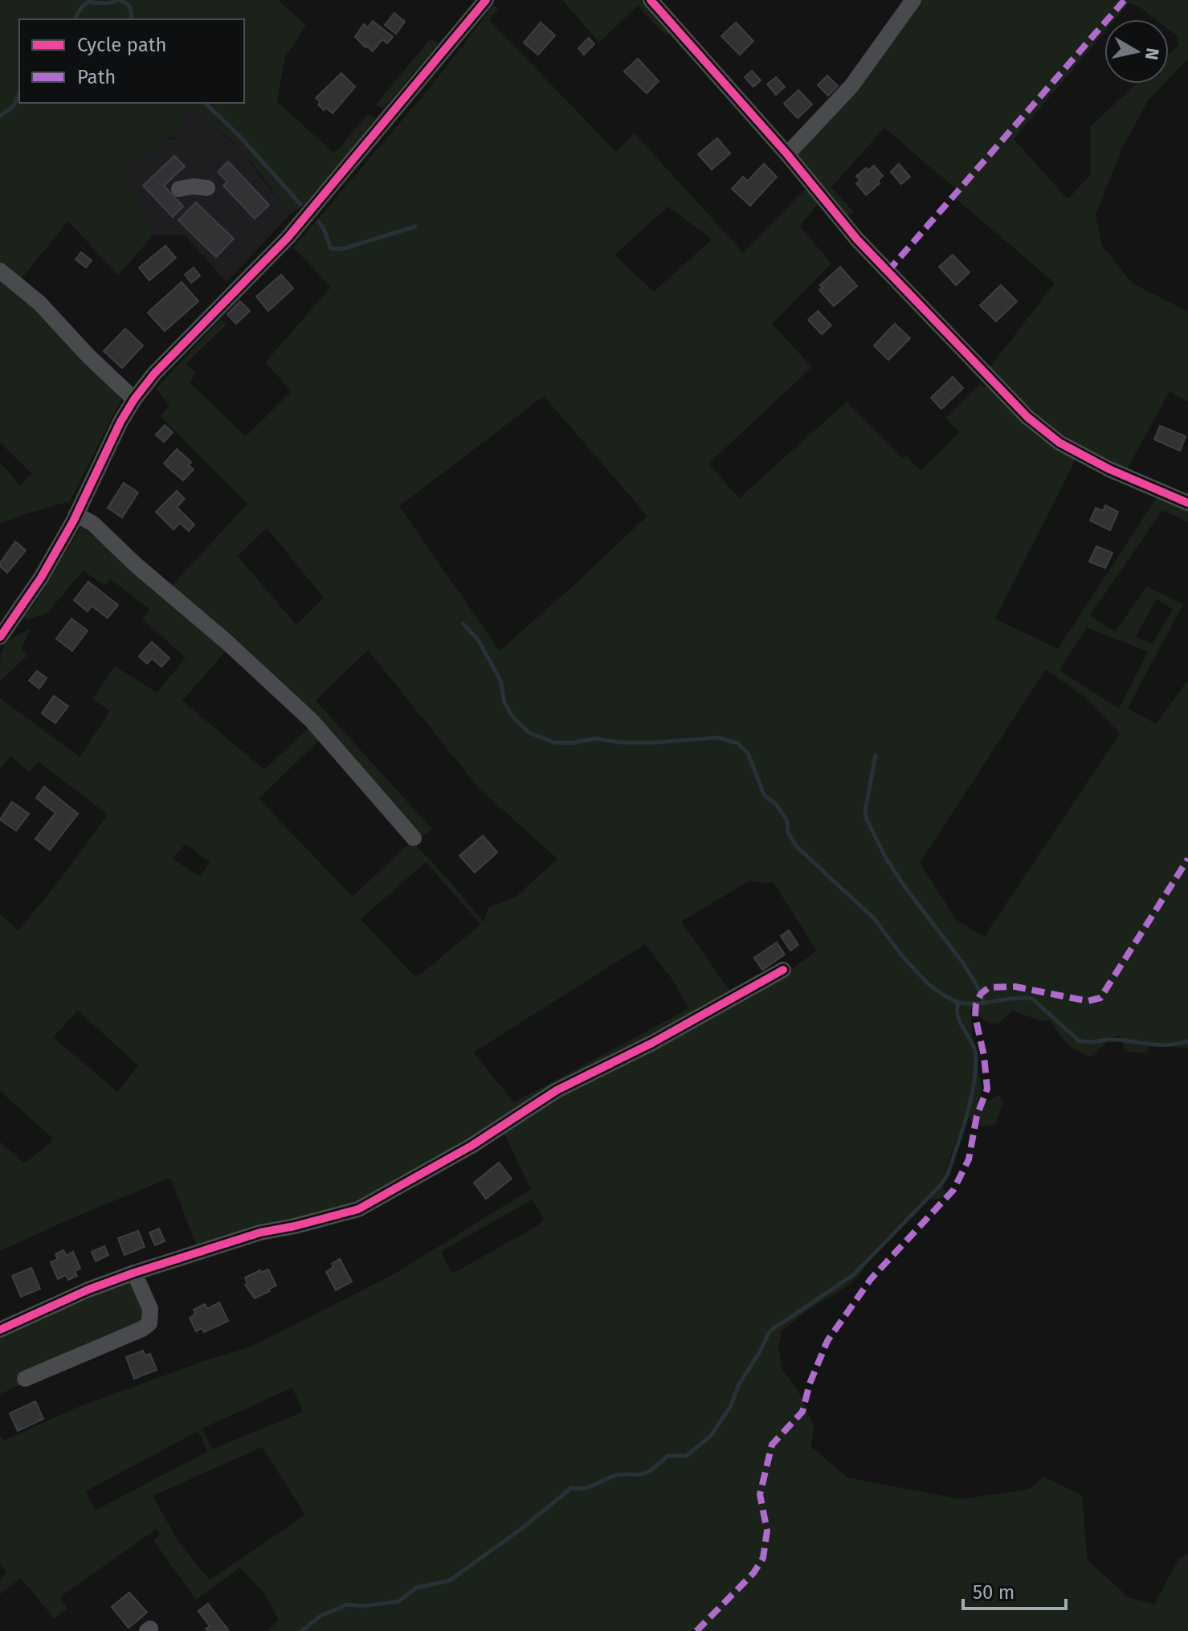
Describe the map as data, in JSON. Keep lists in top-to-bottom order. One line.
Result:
{"legend":["Cycle path","Path"],"scale_bar":"50 m","north":"right"}
